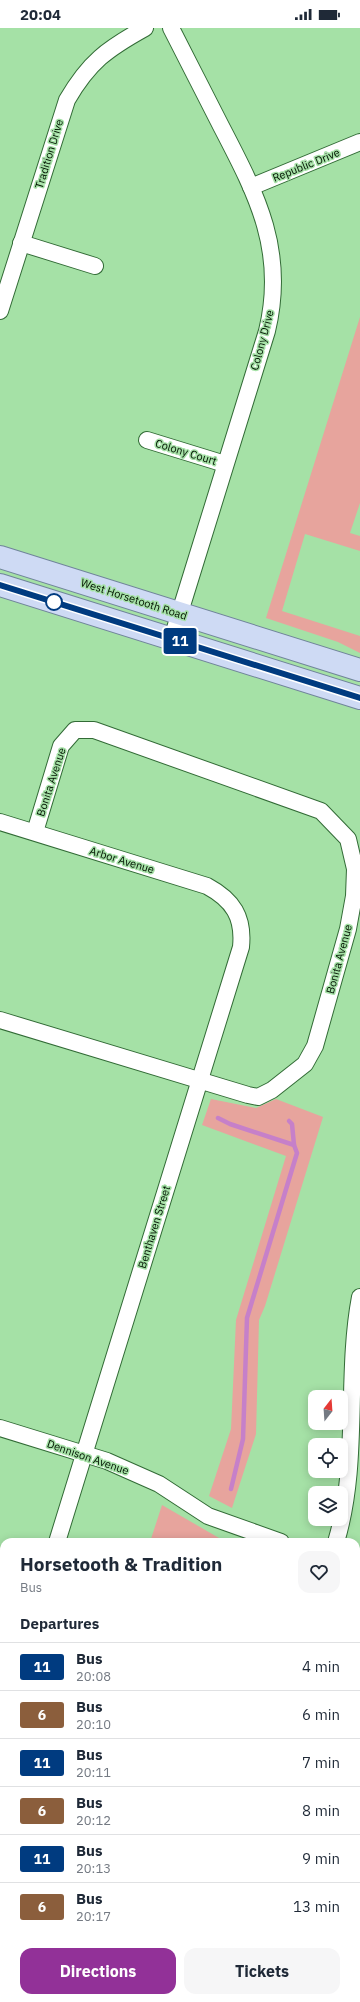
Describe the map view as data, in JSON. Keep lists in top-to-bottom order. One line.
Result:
{"streets":{"main road":["West Horsetooth Road"],"street":["Tradition Drive","Republic Drive","Colony Drive","Colony Court","Bonita Avenue","Arbor Avenue","Benthaven Street","Dennison Avenue"]},"crossings":[["Republic Drive","Colony Drive"],["Colony Drive","Colony Court"],["Colony Drive","West Horsetooth Road"],["Bonita Avenue","Arbor Avenue"],["Bonita Avenue","Benthaven Street"],["Arbor Avenue","Benthaven Street"],["Benthaven Street","Dennison Avenue"]],"lines":["bus line 11"],"north":"top","page":{"status":"20:04","on_map":"11","heading":[["Horsetooth & Tradition","Bus"],"Departures"],"list":[{"mark":"11","name":"Bus","note":"20:08","value":"4 min"},{"mark":"6","name":"Bus","note":"20:10","value":"6 min"},{"mark":"11","name":"Bus","note":"20:11","value":"7 min"},{"mark":"6","name":"Bus","note":"20:12","value":"8 min"},{"mark":"11","name":"Bus","note":"20:13","value":"9 min"},{"mark":"6","name":"Bus","note":"20:17","value":"13 min"}],"buttons":["Directions","Tickets"]}}
